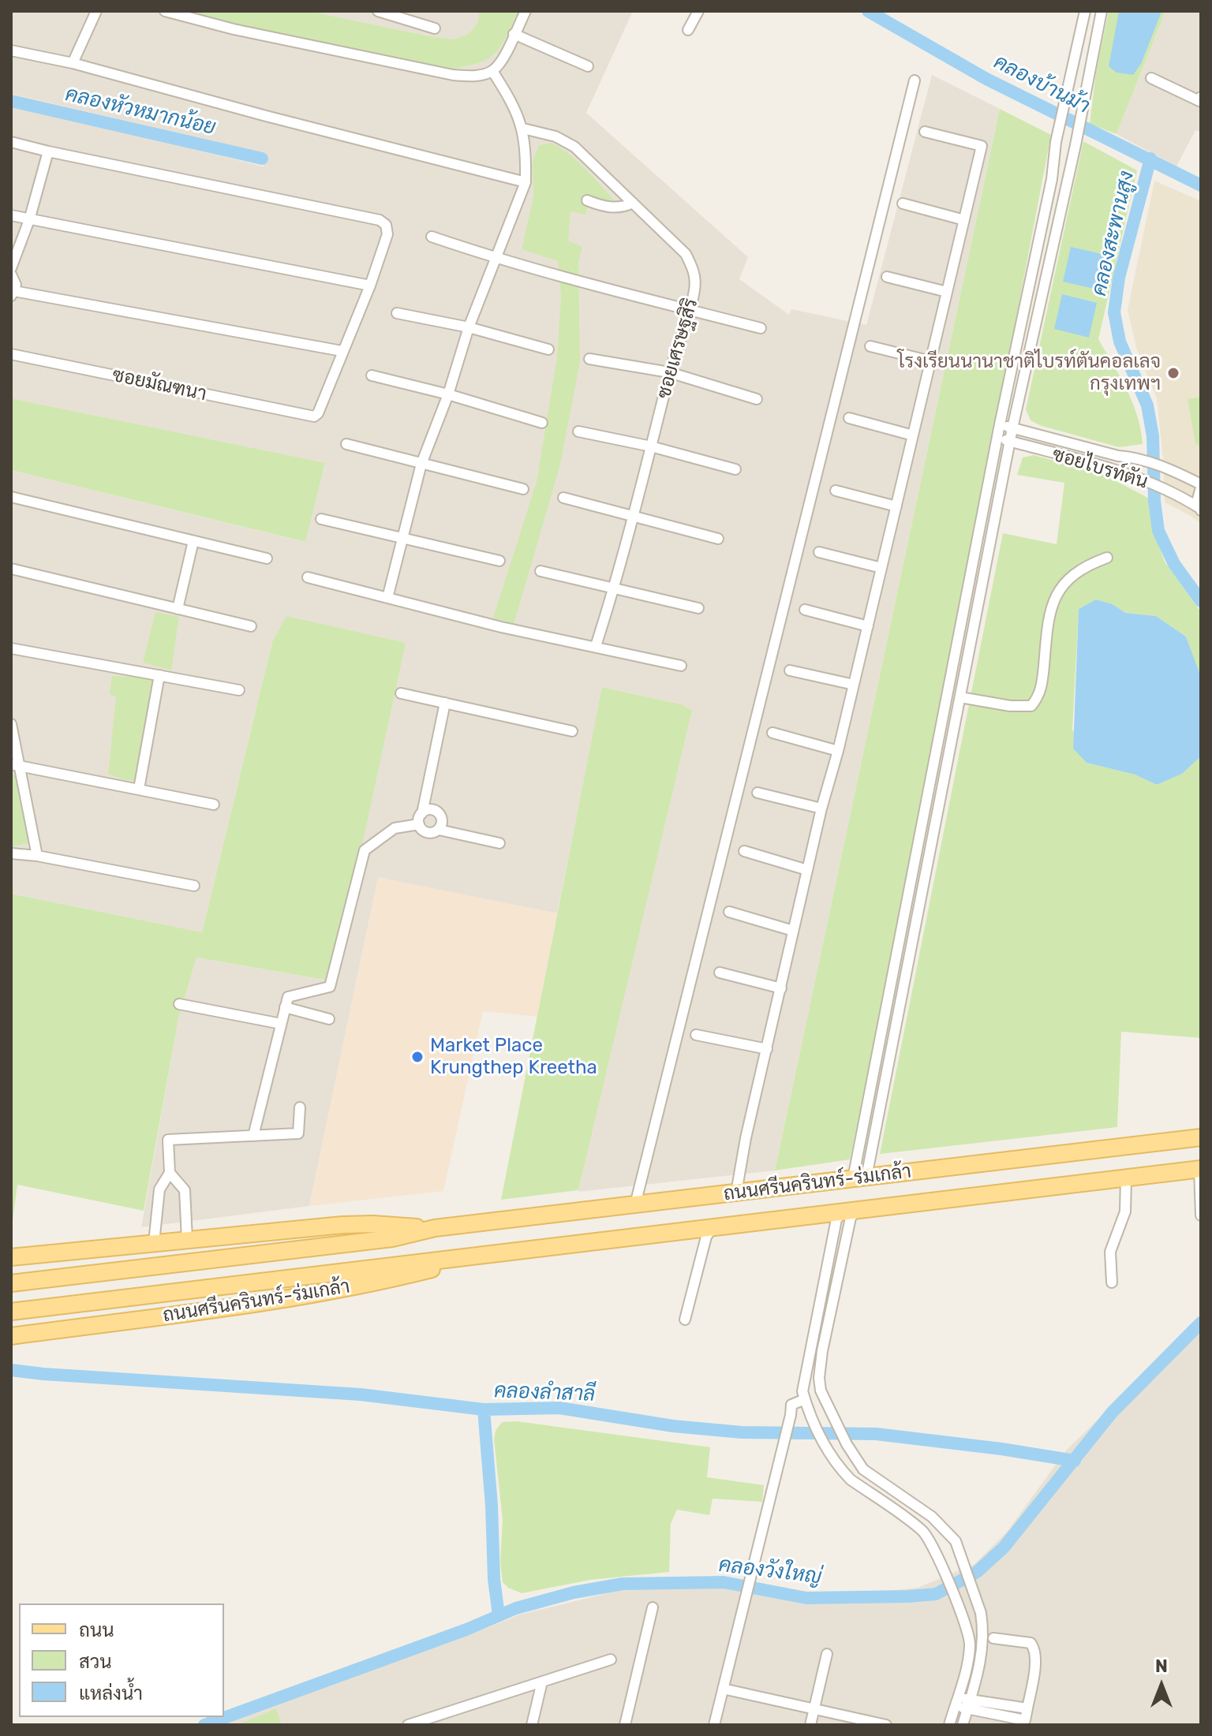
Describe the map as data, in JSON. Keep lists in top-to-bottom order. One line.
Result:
{"streets":{"main road":["ถนนศรีนครินทร์-ร่มเกล้า"],"street":["ซอยเศรษฐสิริ","ซอยมัณฑนา","ซอยไบรท์ตัน"]},"water":["คลองบ้านม้า","คลองหัวหมากน้อย","คลองสะพานสูง","คลองลำสาลี","คลองวังใหญ่"],"places":["โรงเรียนนานาชาติไบรท์ตันคอลเลจ กรุงเทพฯ","Market Place Krungthep Kreetha"],"legend":["ถนน","สวน","แหล่งน้ำ"],"north":"top"}
